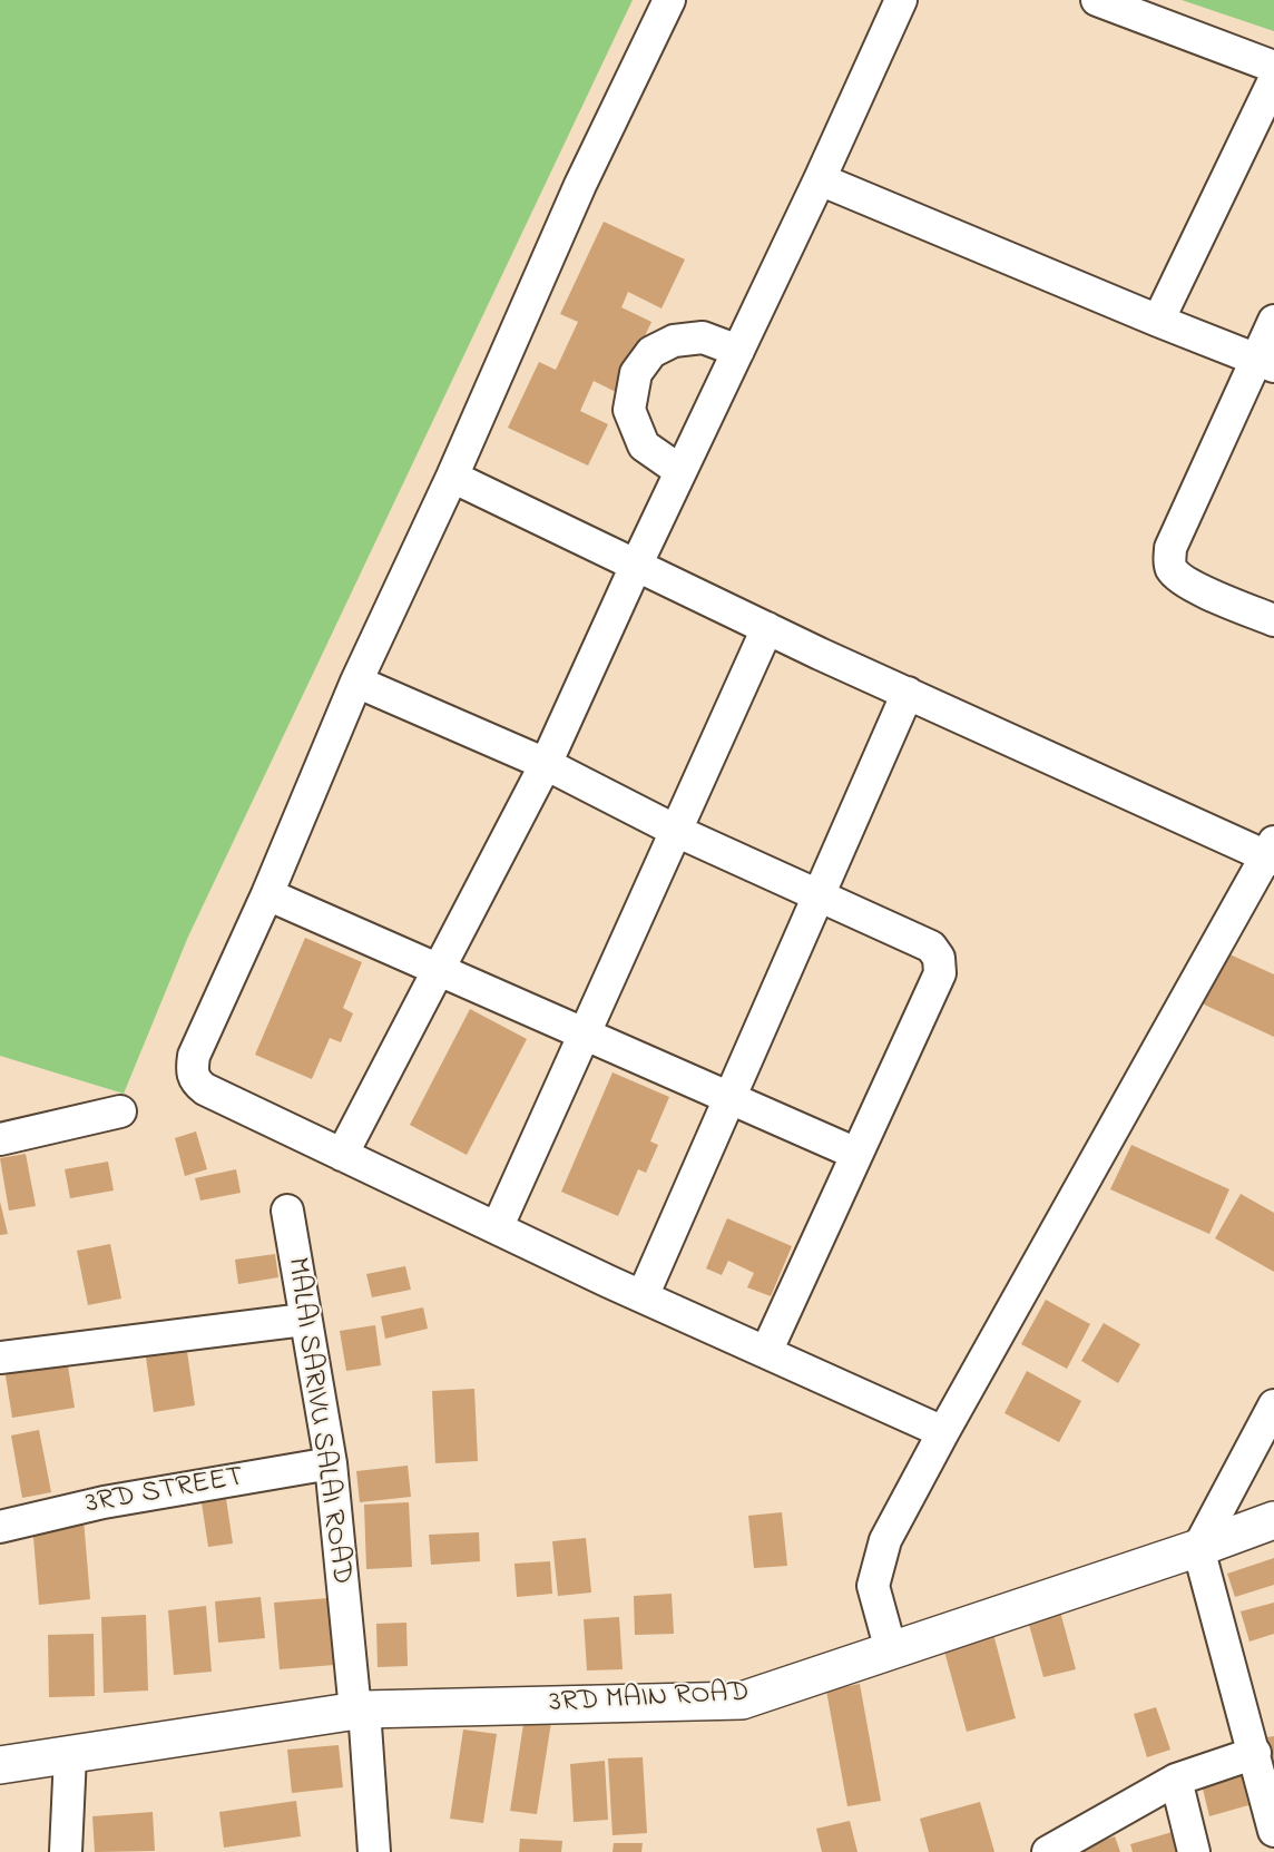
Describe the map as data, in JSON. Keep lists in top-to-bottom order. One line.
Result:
{"streets":{"street":["MALAI SARIVU SALAI ROAD","3RD STREET","3RD MAIN ROAD"]},"crossings":[["MALAI SARIVU SALAI ROAD","3RD STREET"],["MALAI SARIVU SALAI ROAD","3RD MAIN ROAD"]]}
